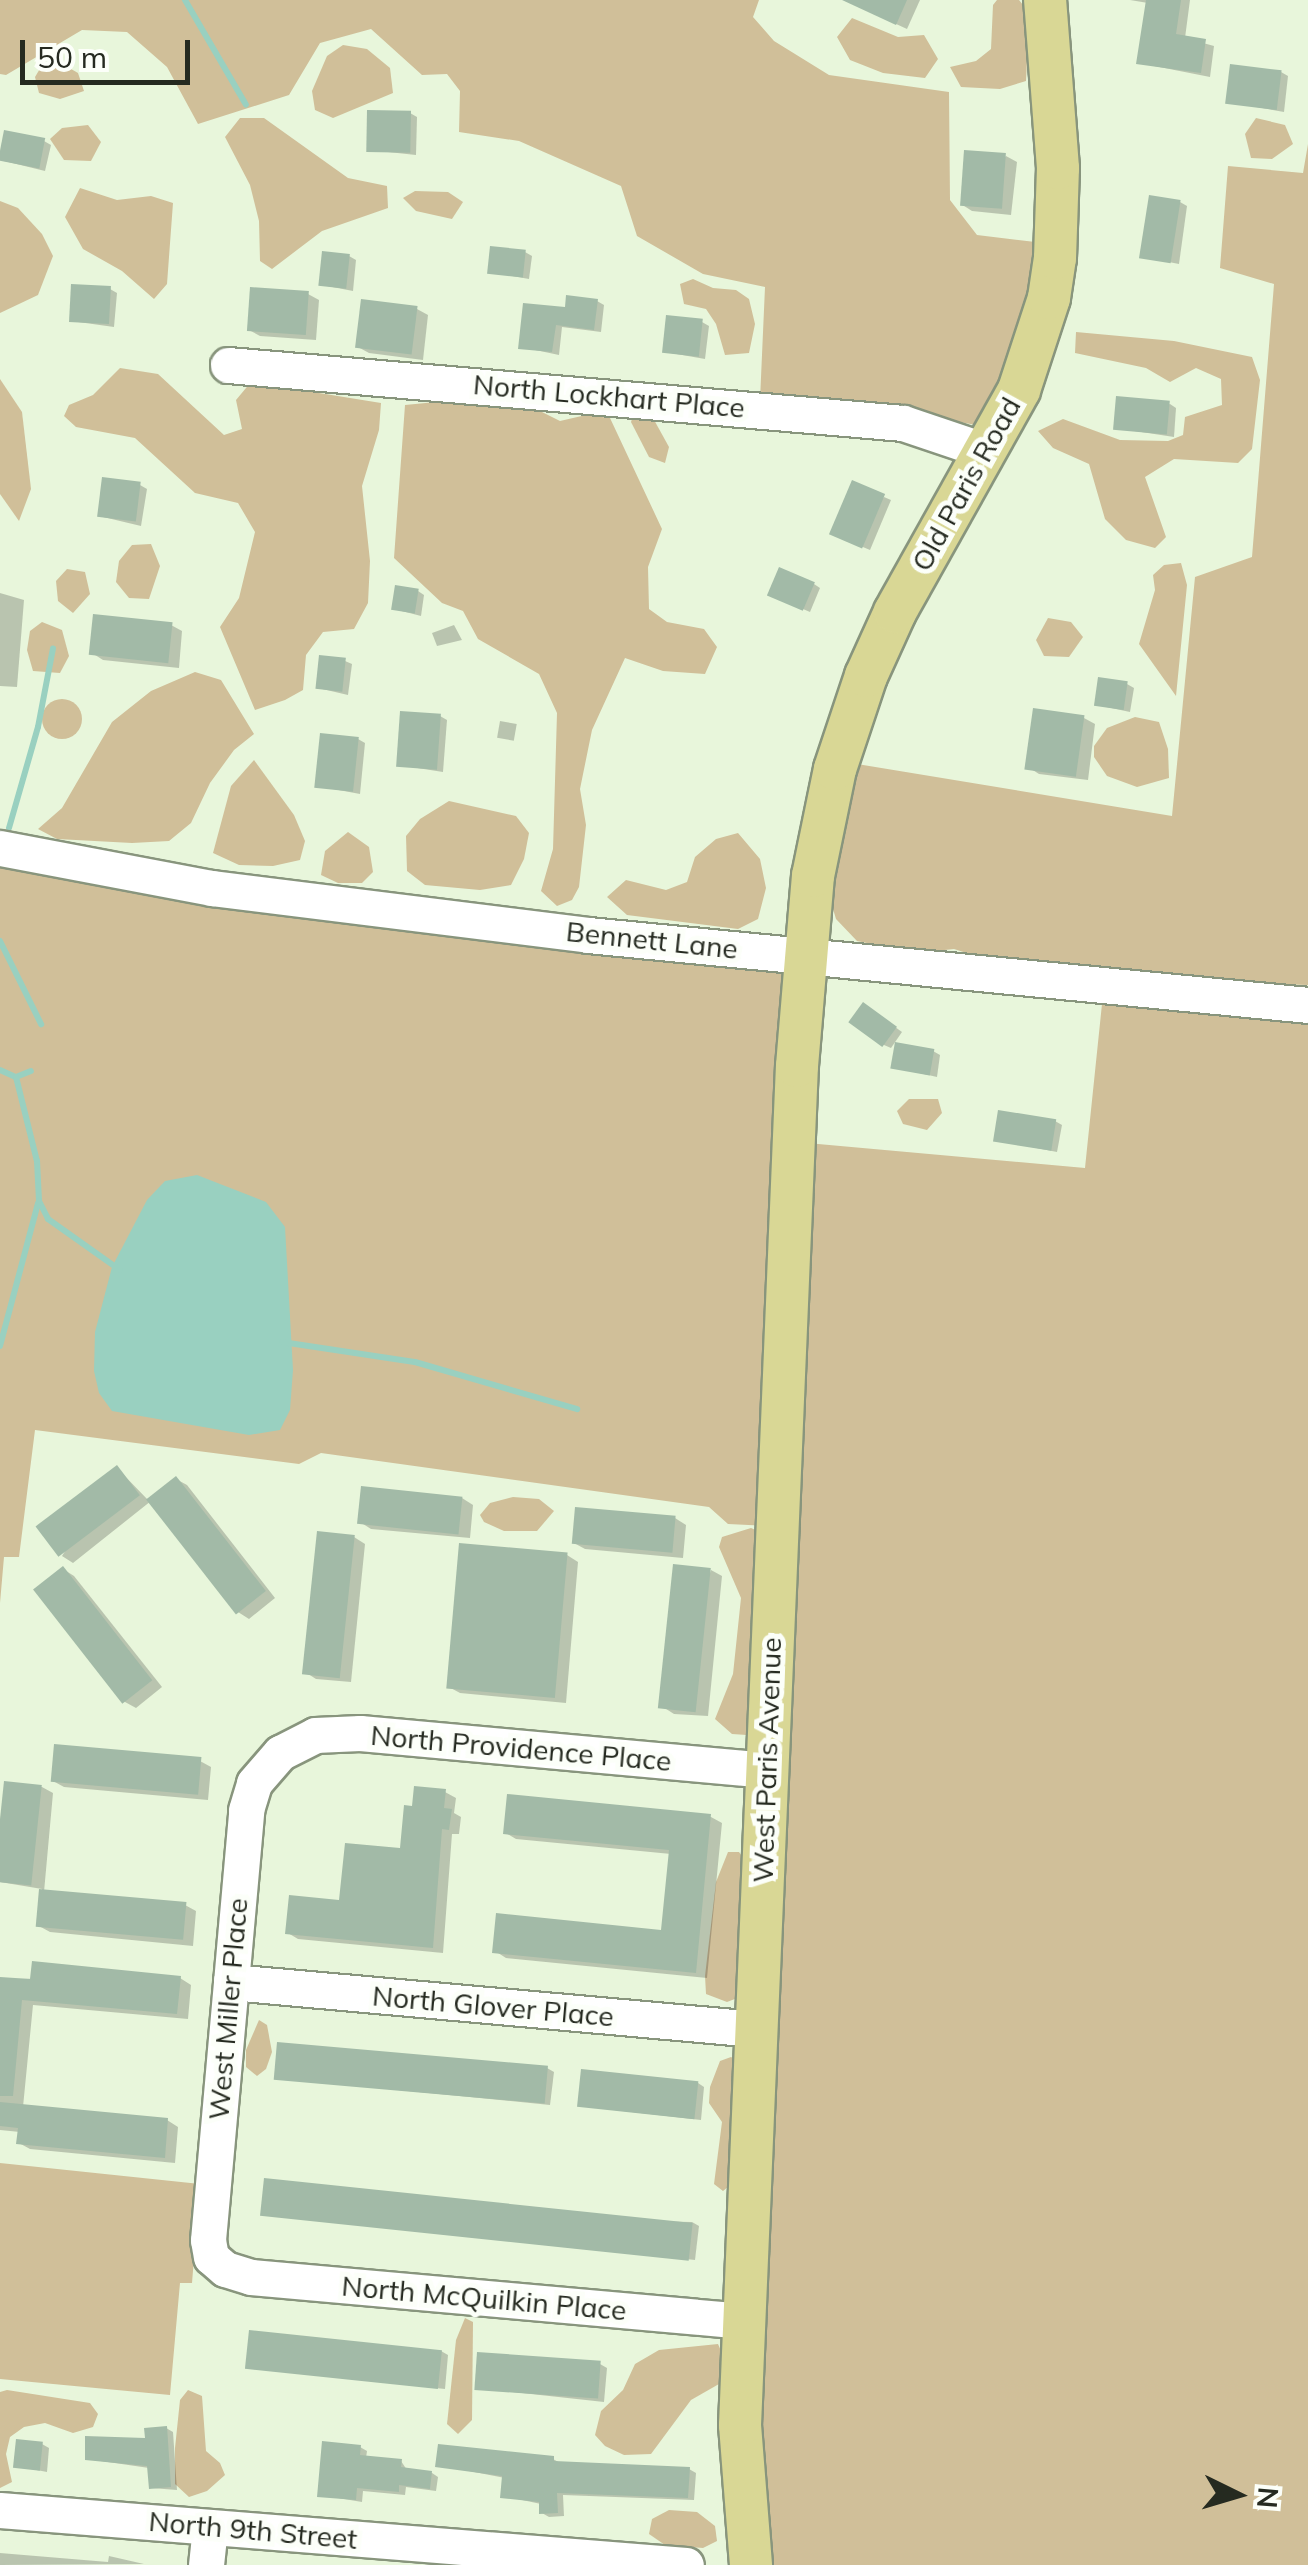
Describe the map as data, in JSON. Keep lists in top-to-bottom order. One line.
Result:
{"streets":{"main road":["Old Paris Road","West Paris Avenue"],"street":["North Lockhart Place","Bennett Lane","North Providence Place","North Glover Place","West Miller Place","North McQuilkin Place","North 9th Street"]},"crossings":[["North Lockhart Place","Old Paris Road"],["Old Paris Road","Bennett Lane"],["Old Paris Road","West Paris Avenue"],["Bennett Lane","West Paris Avenue"],["North Providence Place","West Paris Avenue"],["North Providence Place","West Miller Place"],["West Paris Avenue","North Glover Place"],["West Paris Avenue","North McQuilkin Place"],["North Glover Place","West Miller Place"],["West Miller Place","North McQuilkin Place"]],"scale_bar":"50 m","north":"right"}
